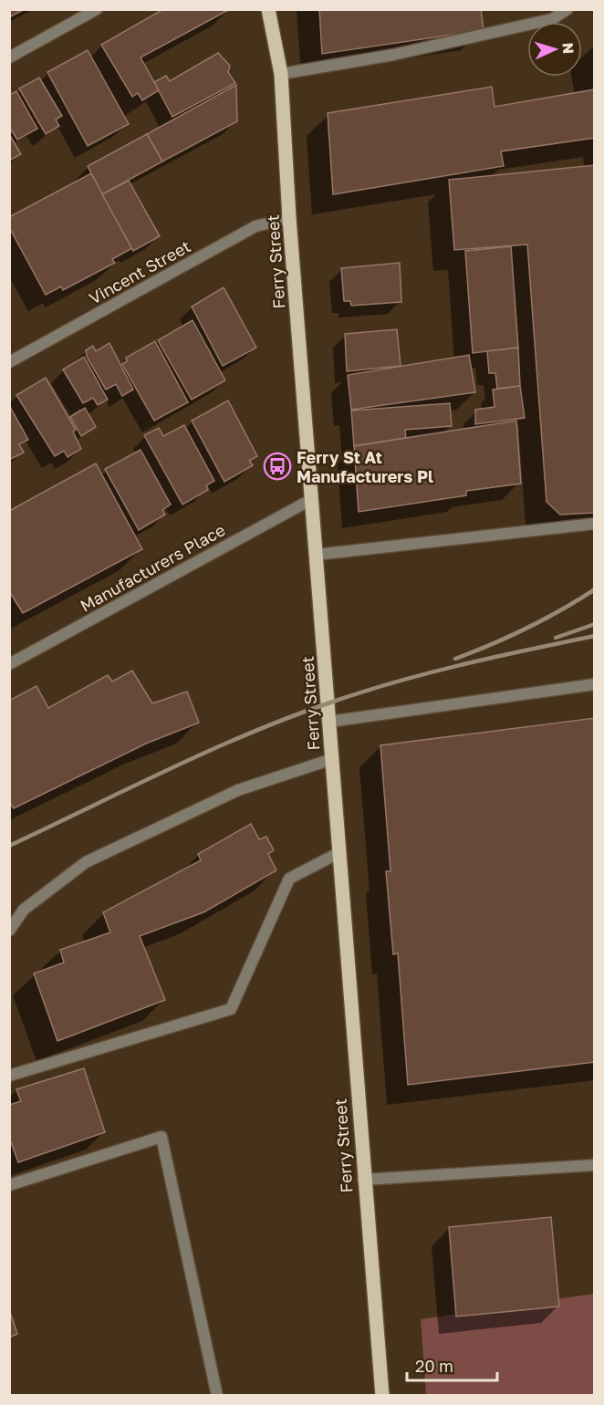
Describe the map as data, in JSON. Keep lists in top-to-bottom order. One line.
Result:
{"streets":{"main road":["Ferry Street"],"street":["Vincent Street","Manufacturers Place"]},"crossings":[["Ferry Street","Vincent Street"],["Ferry Street","Manufacturers Place"]],"places":{"bus stop":["Ferry St At Manufacturers Pl"]},"scale_bar":"20 m","north":"right"}
